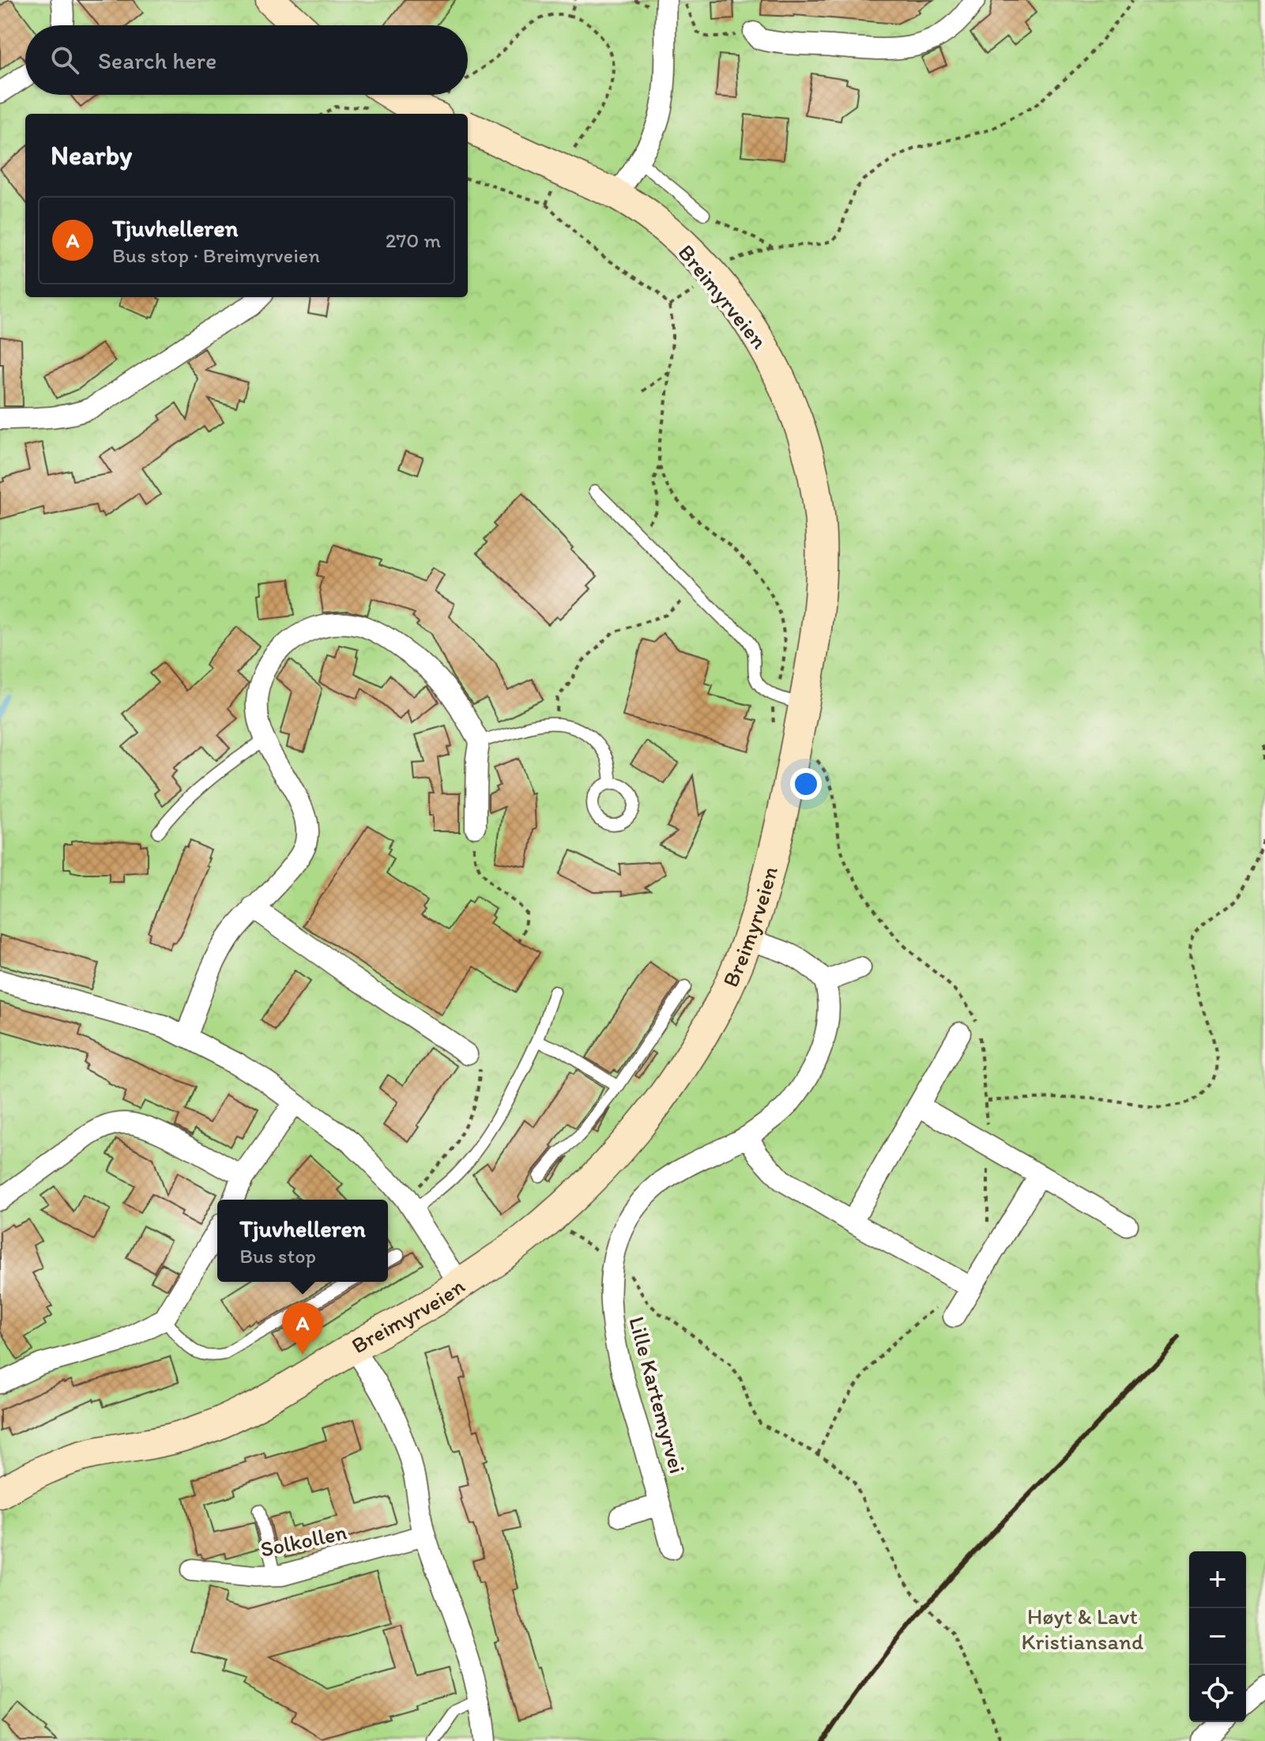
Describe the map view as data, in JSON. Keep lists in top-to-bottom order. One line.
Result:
{"streets":{"street":["Breimyrveien","Lille Kartemyrvei","Solkollen"]},"parks":["Høyt & Lavt Kristiansand"],"page":{"search":"Search here","heading":"Nearby","list":[{"mark":"A","name":"Tjuvhelleren","note":"Bus stop · Breimyrveien","value":"270 m"}],"popup":["Tjuvhelleren","Bus stop"],"pins":"A","map_buttons":["+","−"]}}
